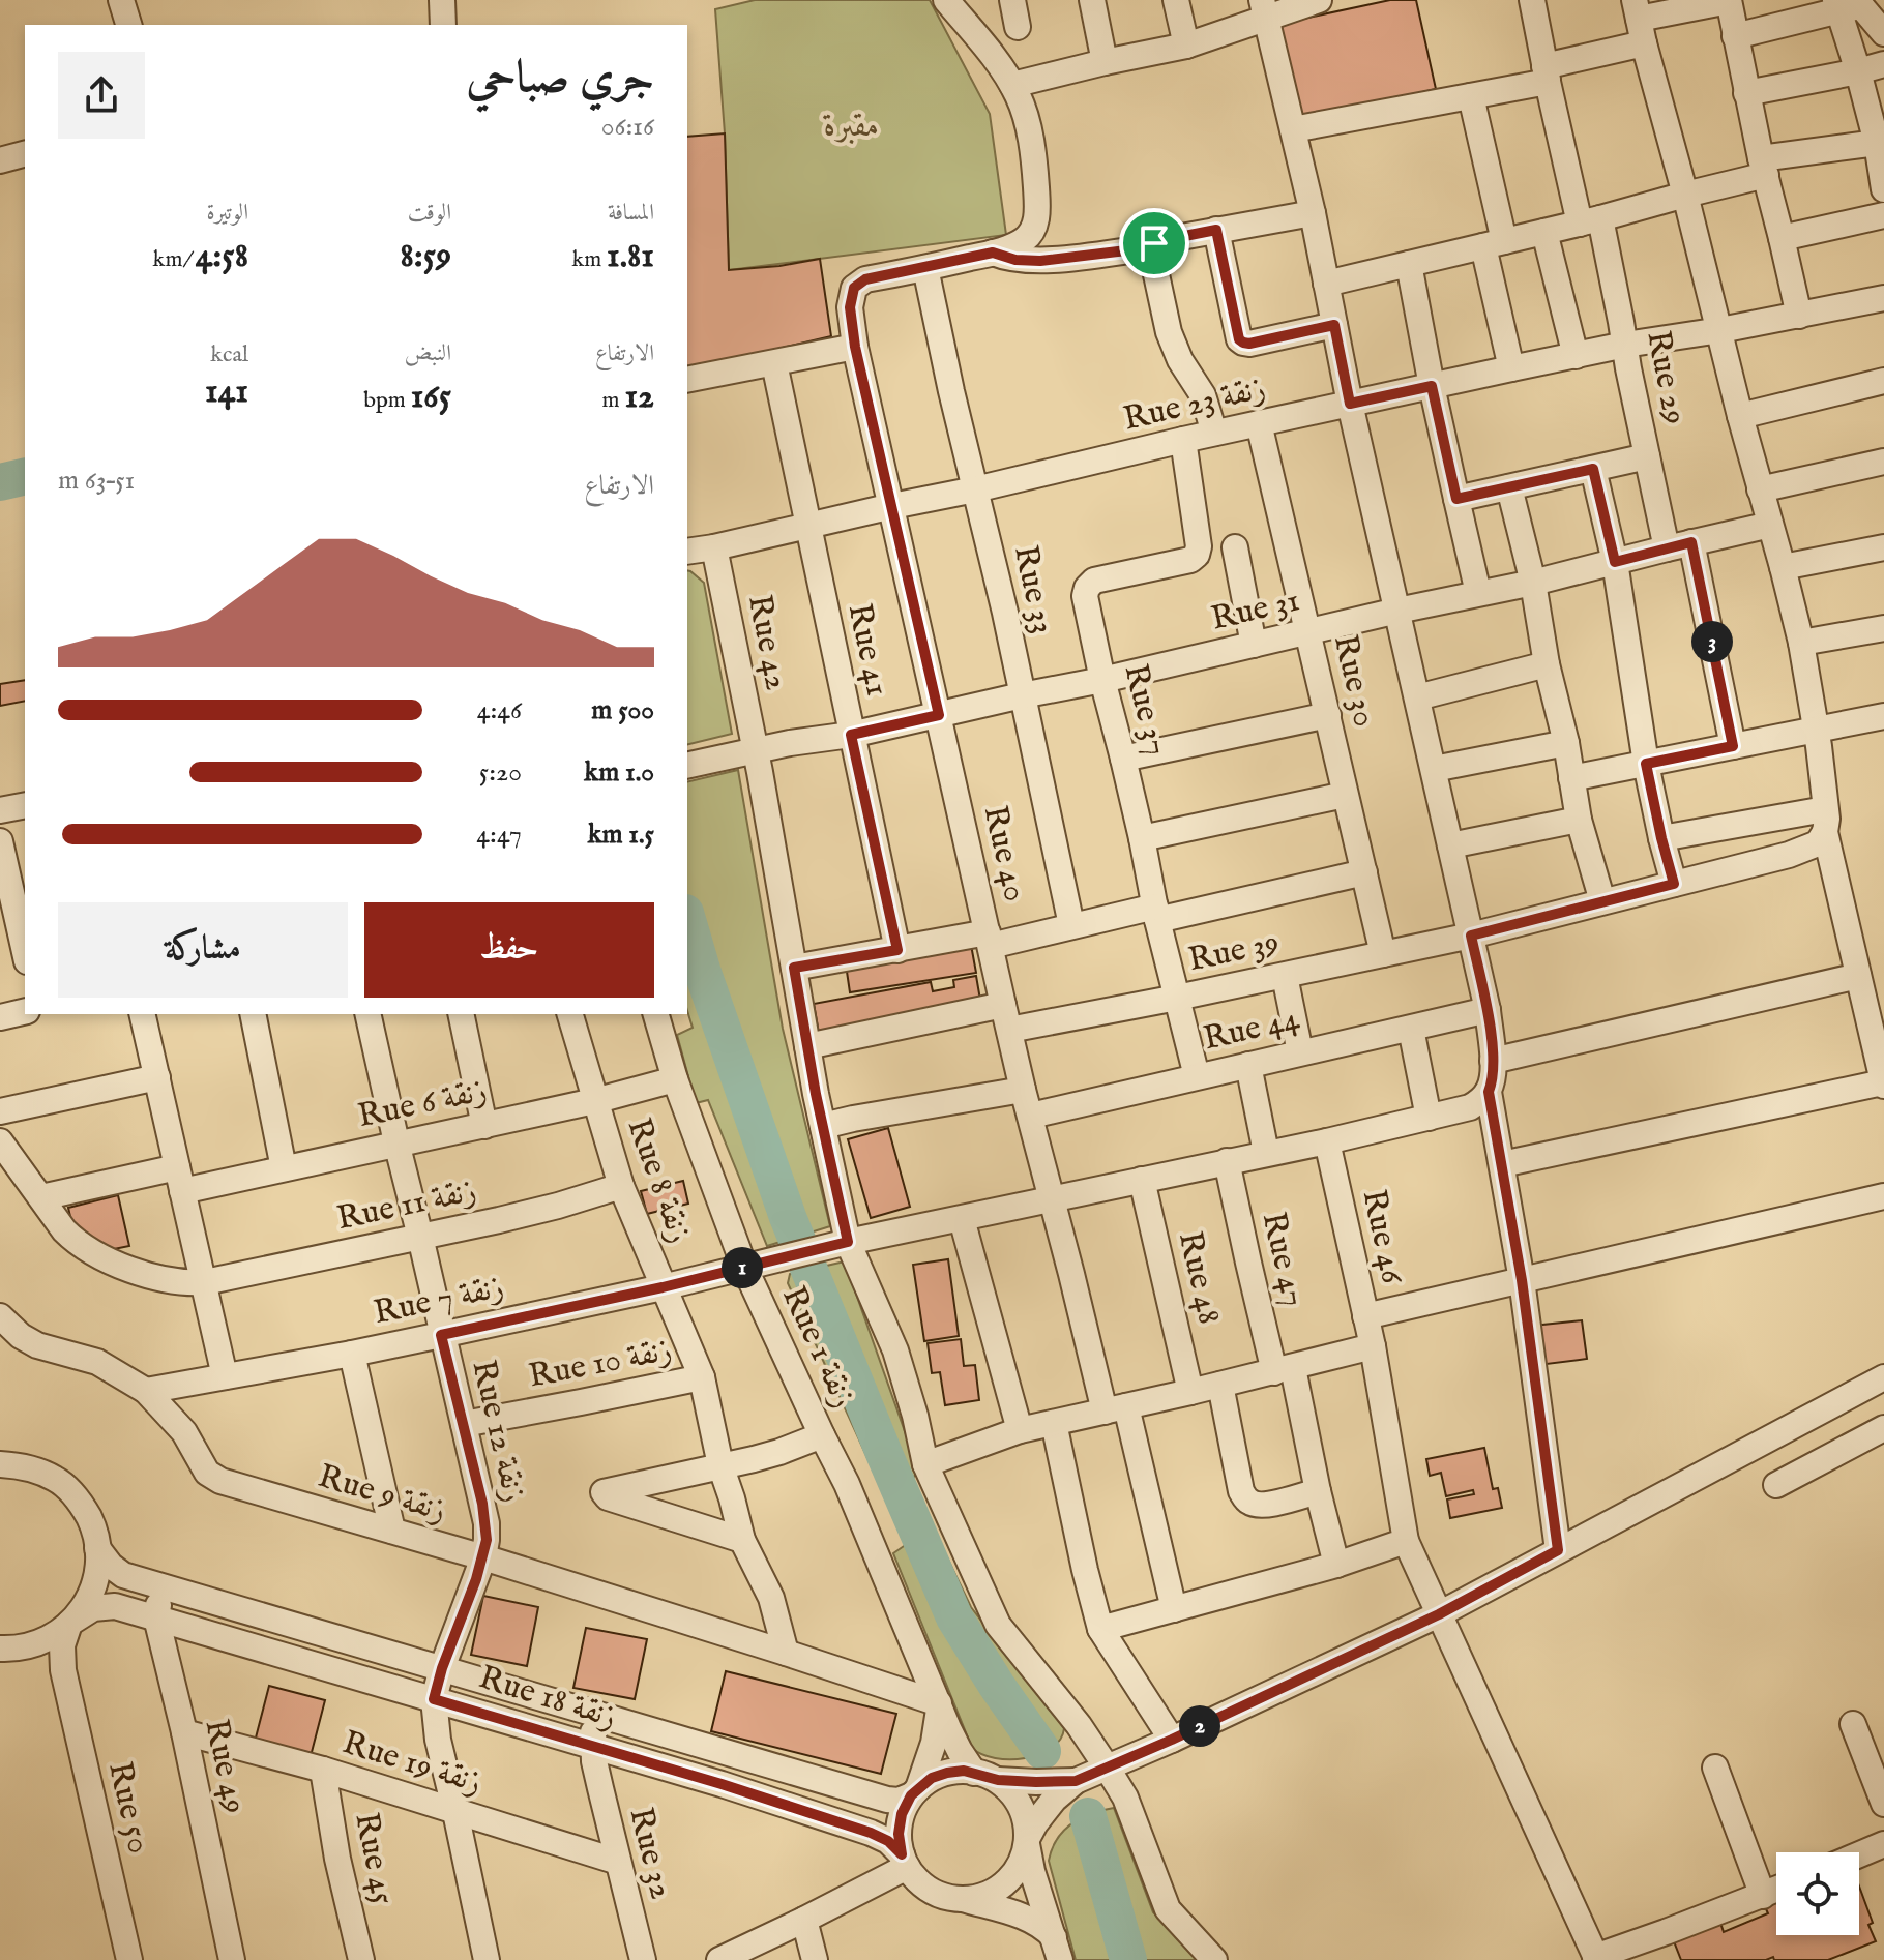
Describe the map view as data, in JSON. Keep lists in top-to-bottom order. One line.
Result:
{"streets":{"street":["Rue 29","Rue 23 زنقة","Rue 33","Rue 31","Rue 42","Rue 41","Rue 30","Rue 37","Rue 40","Rue 39","Rue 44","Rue 6 زنقة","Rue 8 زنقة","Rue 11 زنقة","Rue 46","Rue 47","Rue 48","Rue 7 زنقة","Rue 1 زنقة","Rue 10 زنقة","Rue 12 زنقة","Rue 9 زنقة","Rue 18 زنقة","Rue 19 زنقة","Rue 49","Rue 50","Rue 32","Rue 45"]},"crossings":[["Rue 29","Rue 23 زنقة"],["Rue 29","Rue 31"],["Rue 23 زنقة","Rue 33"],["Rue 23 زنقة","Rue 42"],["Rue 23 زنقة","Rue 41"],["Rue 23 زنقة","Rue 30"],["Rue 23 زنقة","Rue 37"],["Rue 23 زنقة","Rue 40"],["Rue 33","Rue 31"],["Rue 33","Rue 40"],["Rue 31","Rue 42"],["Rue 31","Rue 41"],["Rue 31","Rue 30"],["Rue 31","Rue 37"],["Rue 31","Rue 40"],["Rue 42","Rue 7 زنقة"],["Rue 30","Rue 39"],["Rue 37","Rue 39"],["Rue 37","Rue 44"],["Rue 40","Rue 39"],["Rue 40","Rue 44"],["Rue 40","Rue 7 زنقة"],["Rue 6 زنقة","Rue 8 زنقة"],["Rue 6 زنقة","Rue 11 زنقة"],["Rue 6 زنقة","Rue 1 زنقة"],["Rue 6 زنقة","Rue 12 زنقة"],["Rue 8 زنقة","Rue 11 زنقة"],["Rue 8 زنقة","Rue 7 زنقة"],["Rue 8 زنقة","Rue 10 زنقة"],["Rue 8 زنقة","Rue 9 زنقة"],["Rue 11 زنقة","Rue 12 زنقة"],["Rue 46","Rue 7 زنقة"],["Rue 47","Rue 7 زنقة"],["Rue 48","Rue 7 زنقة"],["Rue 7 زنقة","Rue 1 زنقة"],["Rue 7 زنقة","Rue 12 زنقة"],["Rue 7 زنقة","Rue 9 زنقة"],["Rue 1 زنقة","Rue 9 زنقة"],["Rue 1 زنقة","Rue 18 زنقة"],["Rue 10 زنقة","Rue 12 زنقة"],["Rue 12 زنقة","Rue 9 زنقة"],["Rue 12 زنقة","Rue 18 زنقة"],["Rue 18 زنقة","Rue 49"],["Rue 18 زنقة","Rue 50"],["Rue 18 زنقة","Rue 32"],["Rue 19 زنقة","Rue 49"],["Rue 19 زنقة","Rue 32"],["Rue 19 زنقة","Rue 45"]],"parks":["مقبرة"],"page":{"heading":["جري صباحي","06:16"],"stats":[["المسافة","1.81 km"],["الوقت","8:59"],["الوتيرة","4:58 /km"],["الارتفاع","12 m"],["النبض","165 bpm"],["kcal","141"]],"chart":["الارتفاع","51–63 m"],"pins":["3","1","2"],"list":[{"name":"500 m","note":"4:46"},{"name":"1.0 km","note":"5:20"},{"name":"1.5 km","note":"4:47"}],"buttons":["حفظ","مشاركة"]}}
